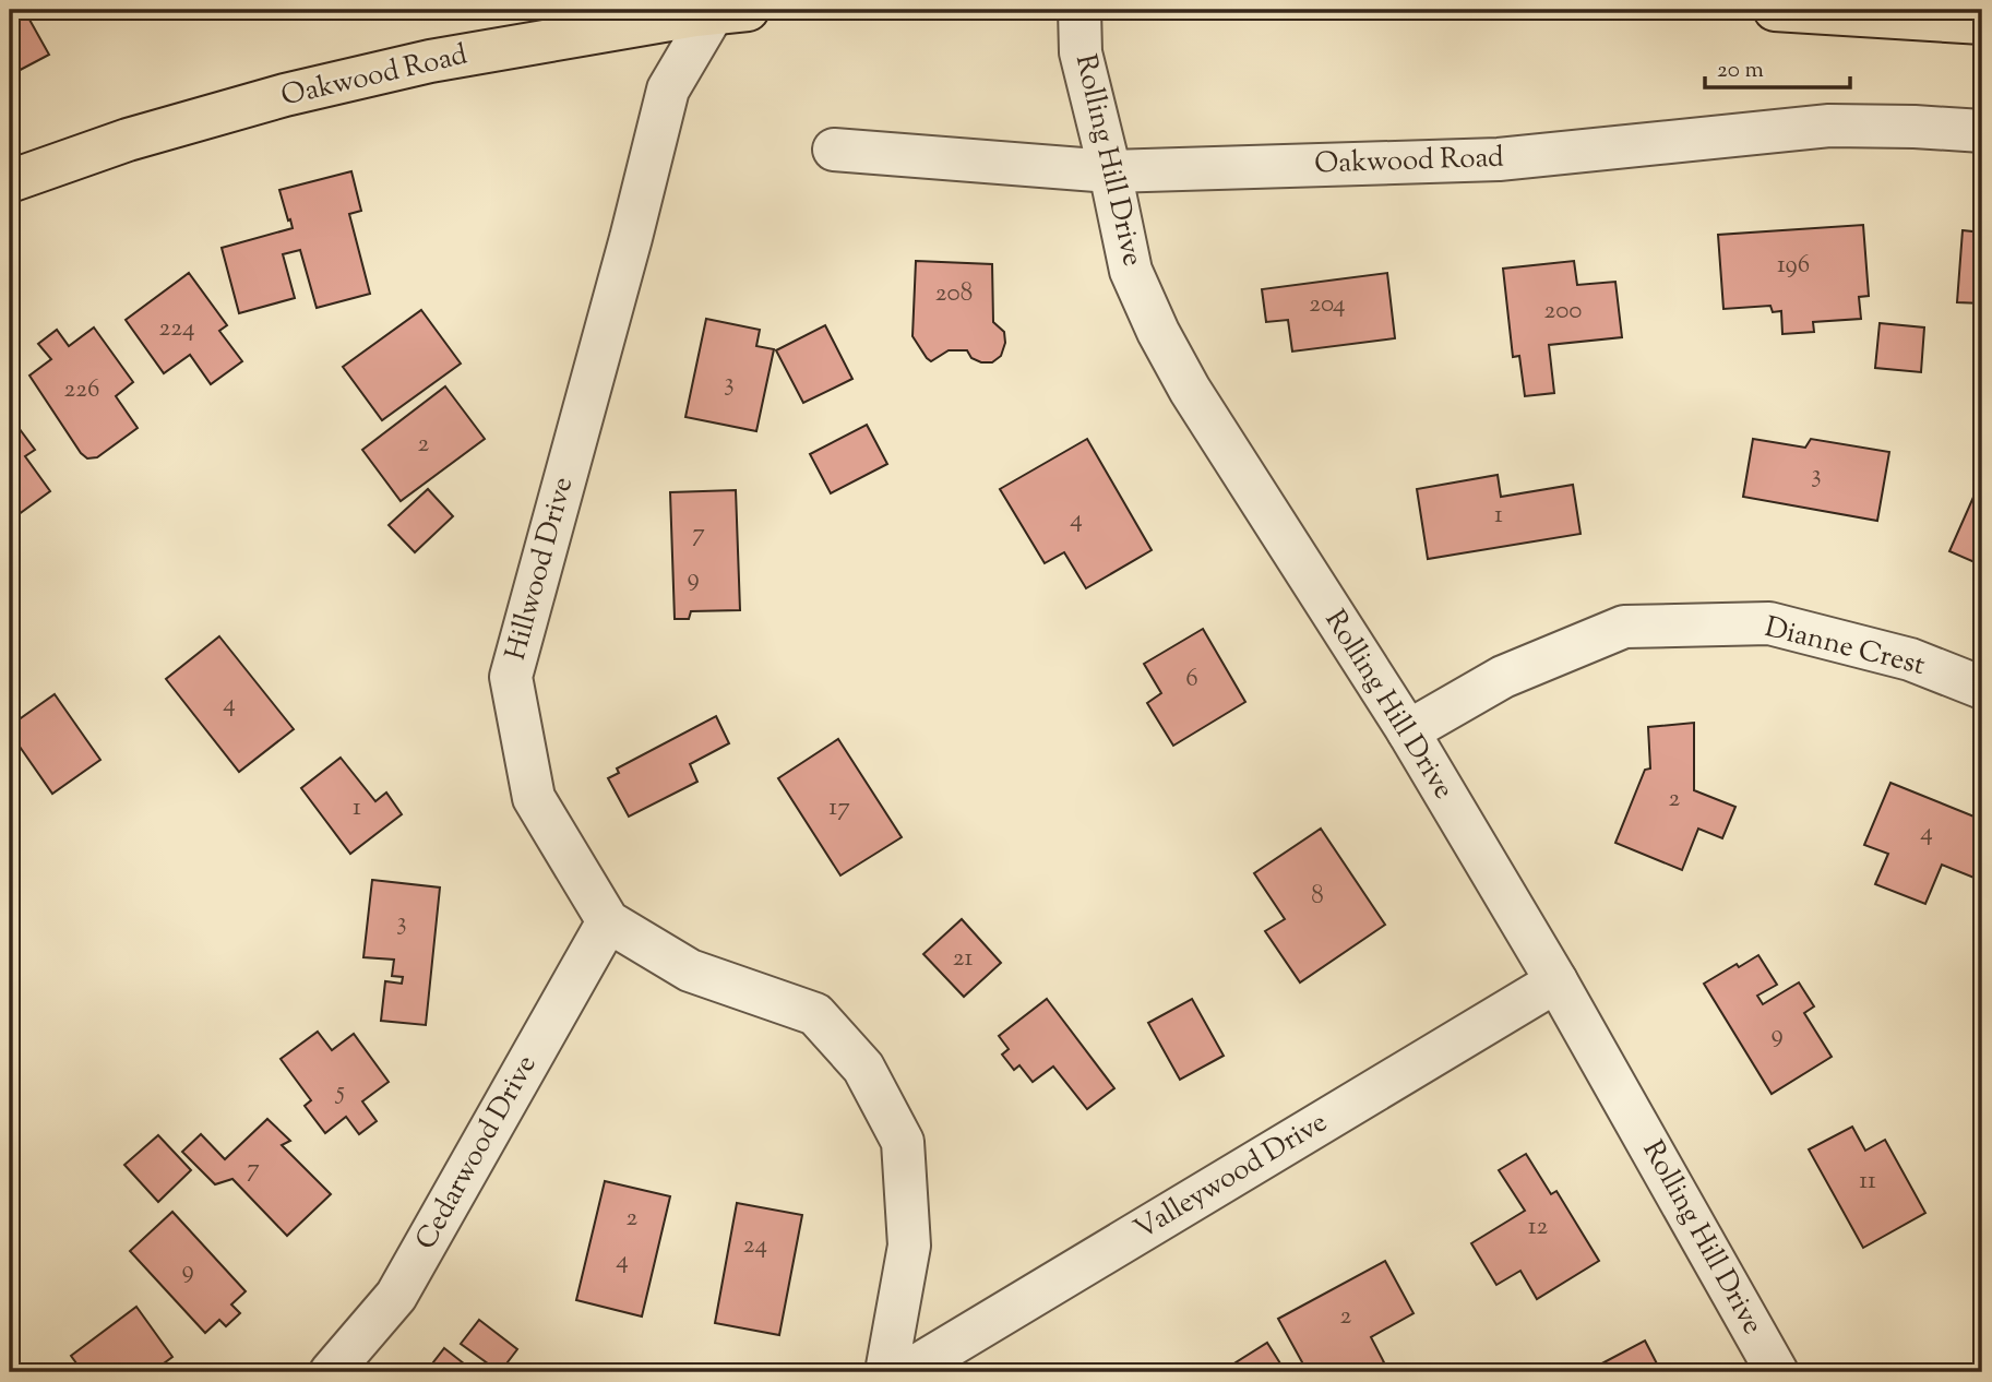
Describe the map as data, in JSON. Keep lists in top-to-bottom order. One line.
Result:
{"streets":{"main road":["Oakwood Road"],"street":["Rolling Hill Drive","Hillwood Drive","Dianne Crest","Cedarwood Drive","Valleywood Drive"]},"crossings":[["Oakwood Road","Rolling Hill Drive"],["Oakwood Road","Hillwood Drive"],["Rolling Hill Drive","Dianne Crest"],["Rolling Hill Drive","Valleywood Drive"],["Hillwood Drive","Cedarwood Drive"]],"house_numbers":["196","208","204","200","224","3","226","2","3","1","4","7","9","6","4","2","1","17","4","8","3","21","9","5","7","11","2","12","24","4","9","2"],"scale_bar":"20 m"}
